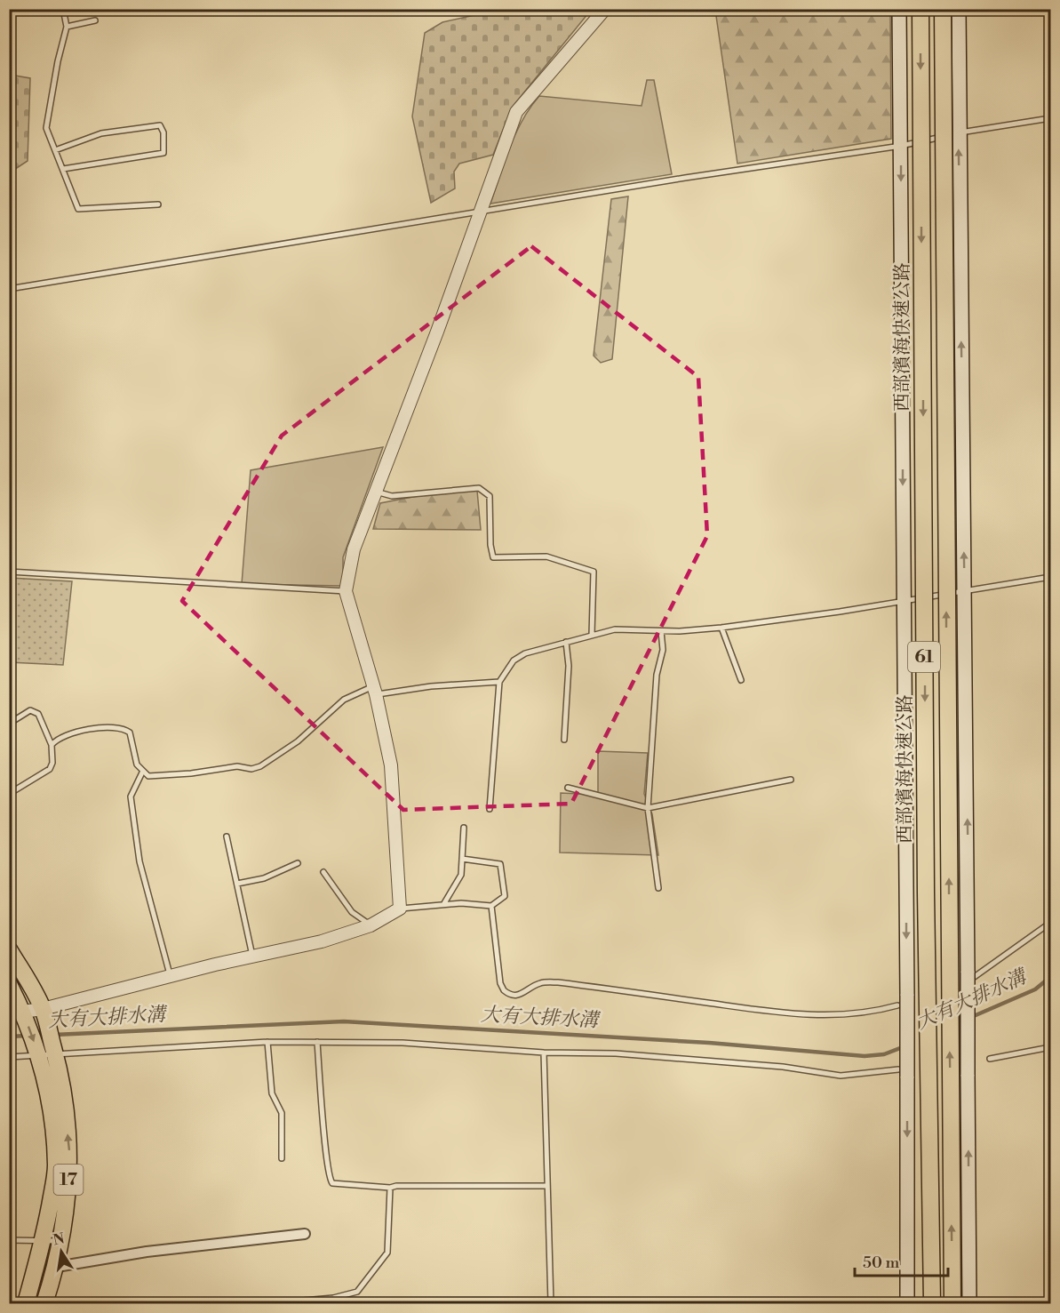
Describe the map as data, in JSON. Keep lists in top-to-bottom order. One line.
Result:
{"streets":{"main road":["西部濱海快速公路","61","17"]},"water":["大有大排水溝"],"scale_bar":"50 m","north":"top"}
